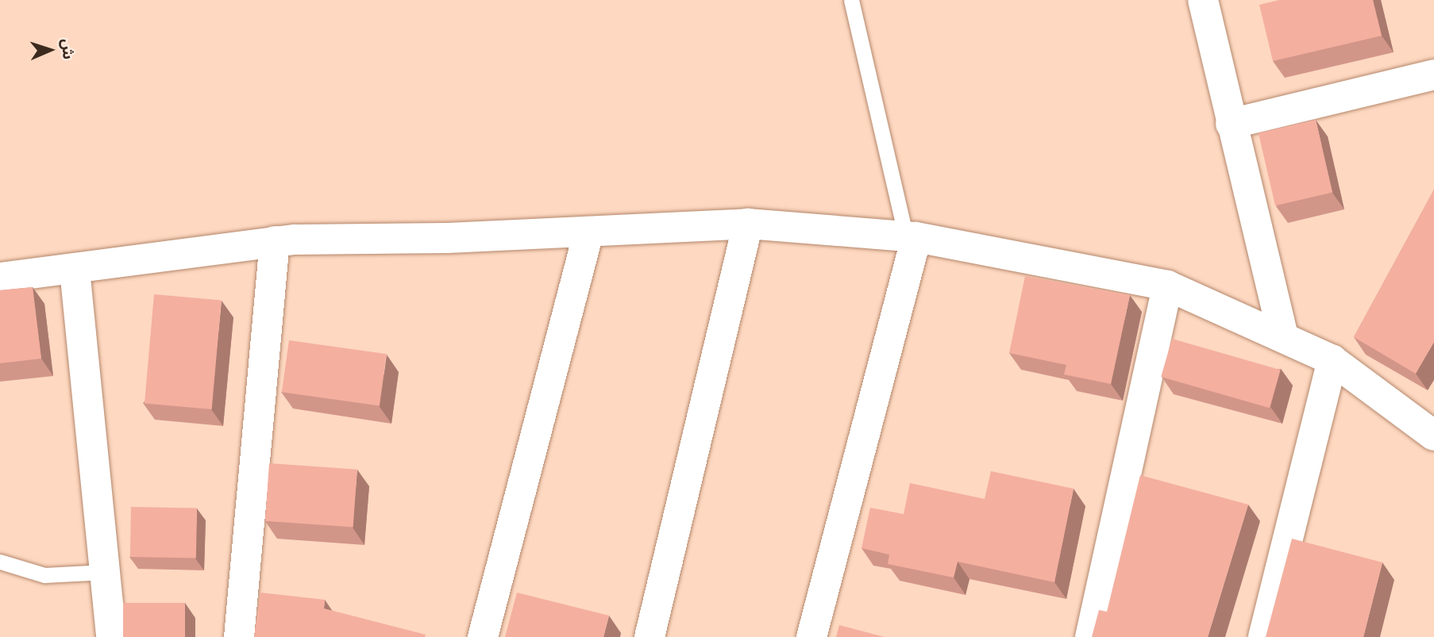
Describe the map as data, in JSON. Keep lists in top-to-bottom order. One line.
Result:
{"north":"right"}
